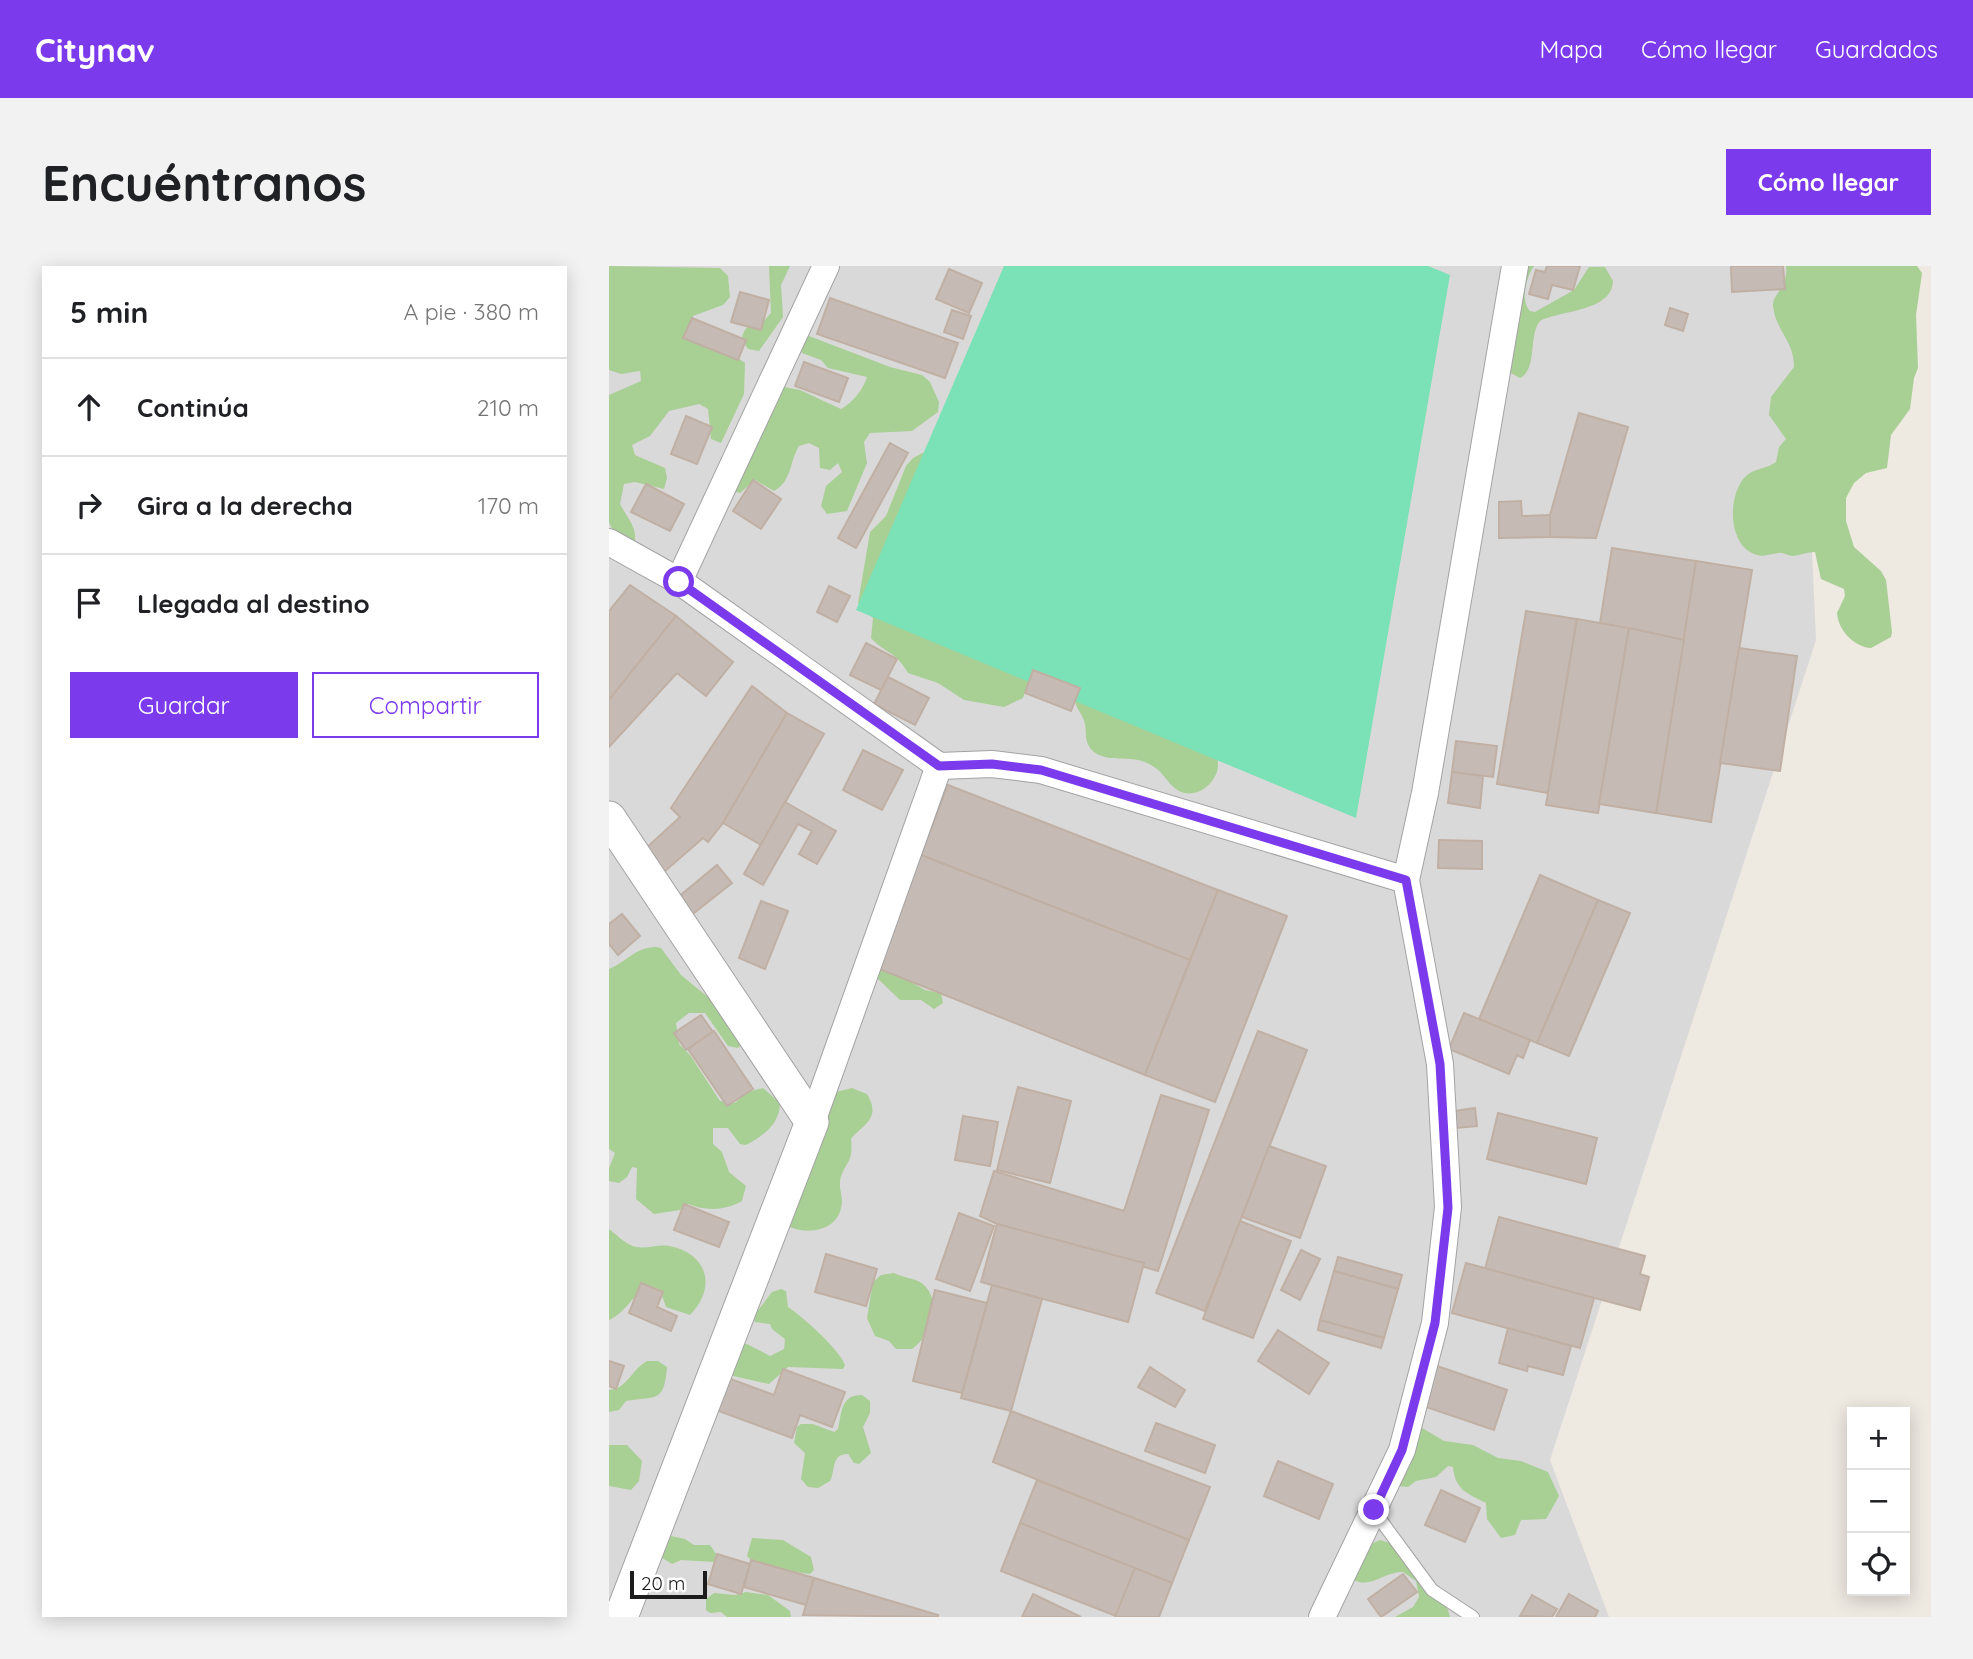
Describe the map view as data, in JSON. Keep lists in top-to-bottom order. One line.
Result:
{"scale_bar":"20 m","page":{"header":"Citynav","nav":["Mapa","Cómo llegar","Guardados"],"buttons":["Cómo llegar",["Guardar","Compartir"]],"title":"Encuéntranos","heading":["5 min","A pie · 380 m"],"list":[["Continúa","210 m"],["Gira a la derecha","170 m"],"Llegada al destino"],"map_buttons":["+","−"],"scale":"20 m"}}
